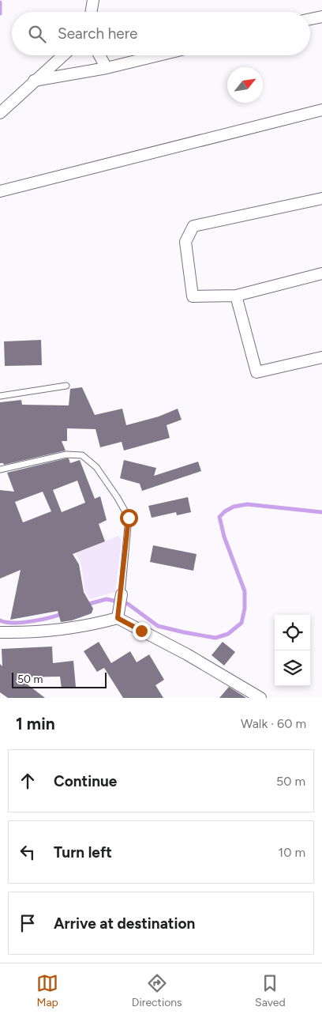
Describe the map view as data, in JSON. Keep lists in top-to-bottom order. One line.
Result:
{"scale_bar":"50 m","north":"top right","page":{"search":"Search here","scale":"50 m","heading":["1 min","Walk · 60 m"],"list":[["Continue","50 m"],["Turn left","10 m"],"Arrive at destination"],"nav":["Map","Directions","Saved"]}}
